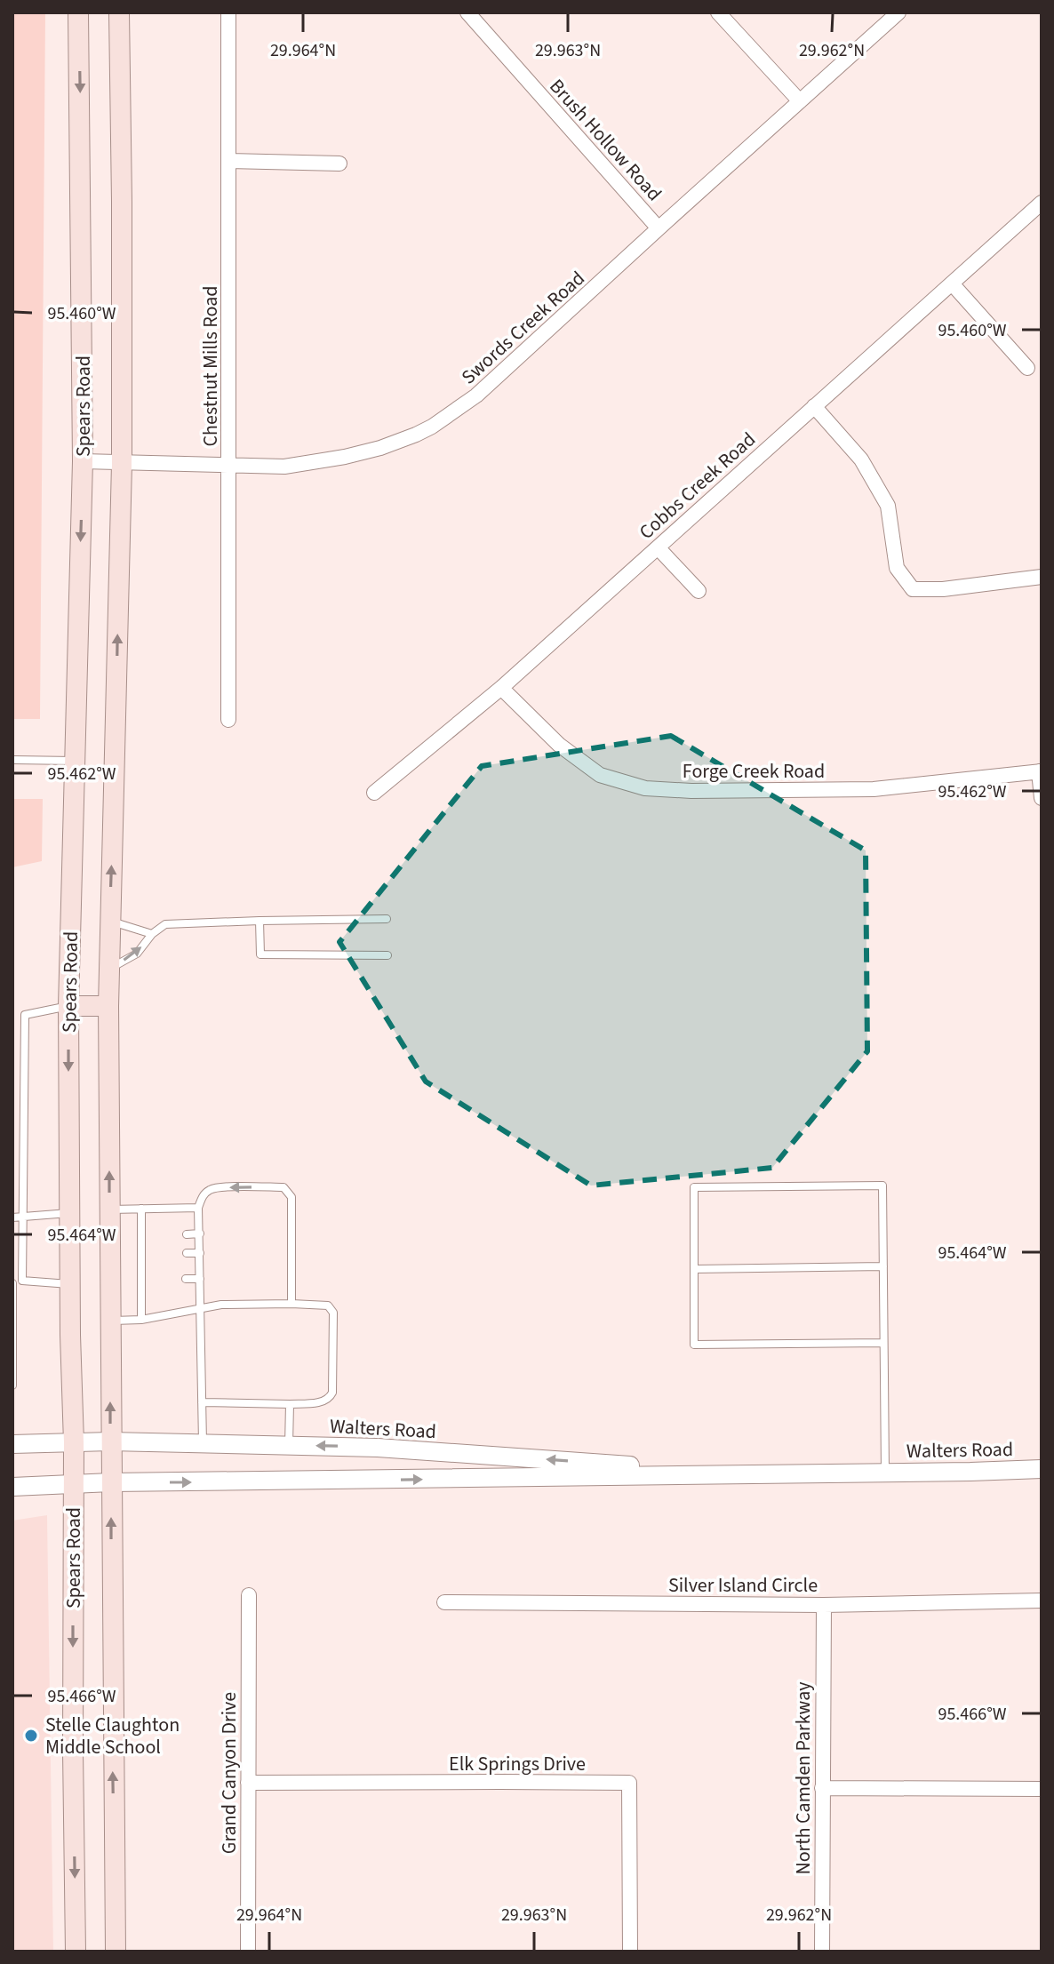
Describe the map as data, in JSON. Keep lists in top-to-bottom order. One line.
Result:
{"streets":{"main road":["Spears Road"],"street":["Brush Hollow Road","Swords Creek Road","Chestnut Mills Road","Cobbs Creek Road","Forge Creek Road","Walters Road","Silver Island Circle","Elk Springs Drive","Grand Canyon Drive","North Camden Parkway"]},"crossings":[["Brush Hollow Road","Swords Creek Road"],["Swords Creek Road","Chestnut Mills Road"],["Swords Creek Road","Spears Road"],["Spears Road","Walters Road"],["Cobbs Creek Road","Forge Creek Road"],["Silver Island Circle","North Camden Parkway"],["Elk Springs Drive","Grand Canyon Drive"]],"places":["Stelle Claughton Middle School"],"coordinates":["29.964°N","29.963°N","29.962°N","95.460°W","95.462°W","95.464°W","95.466°W"]}
